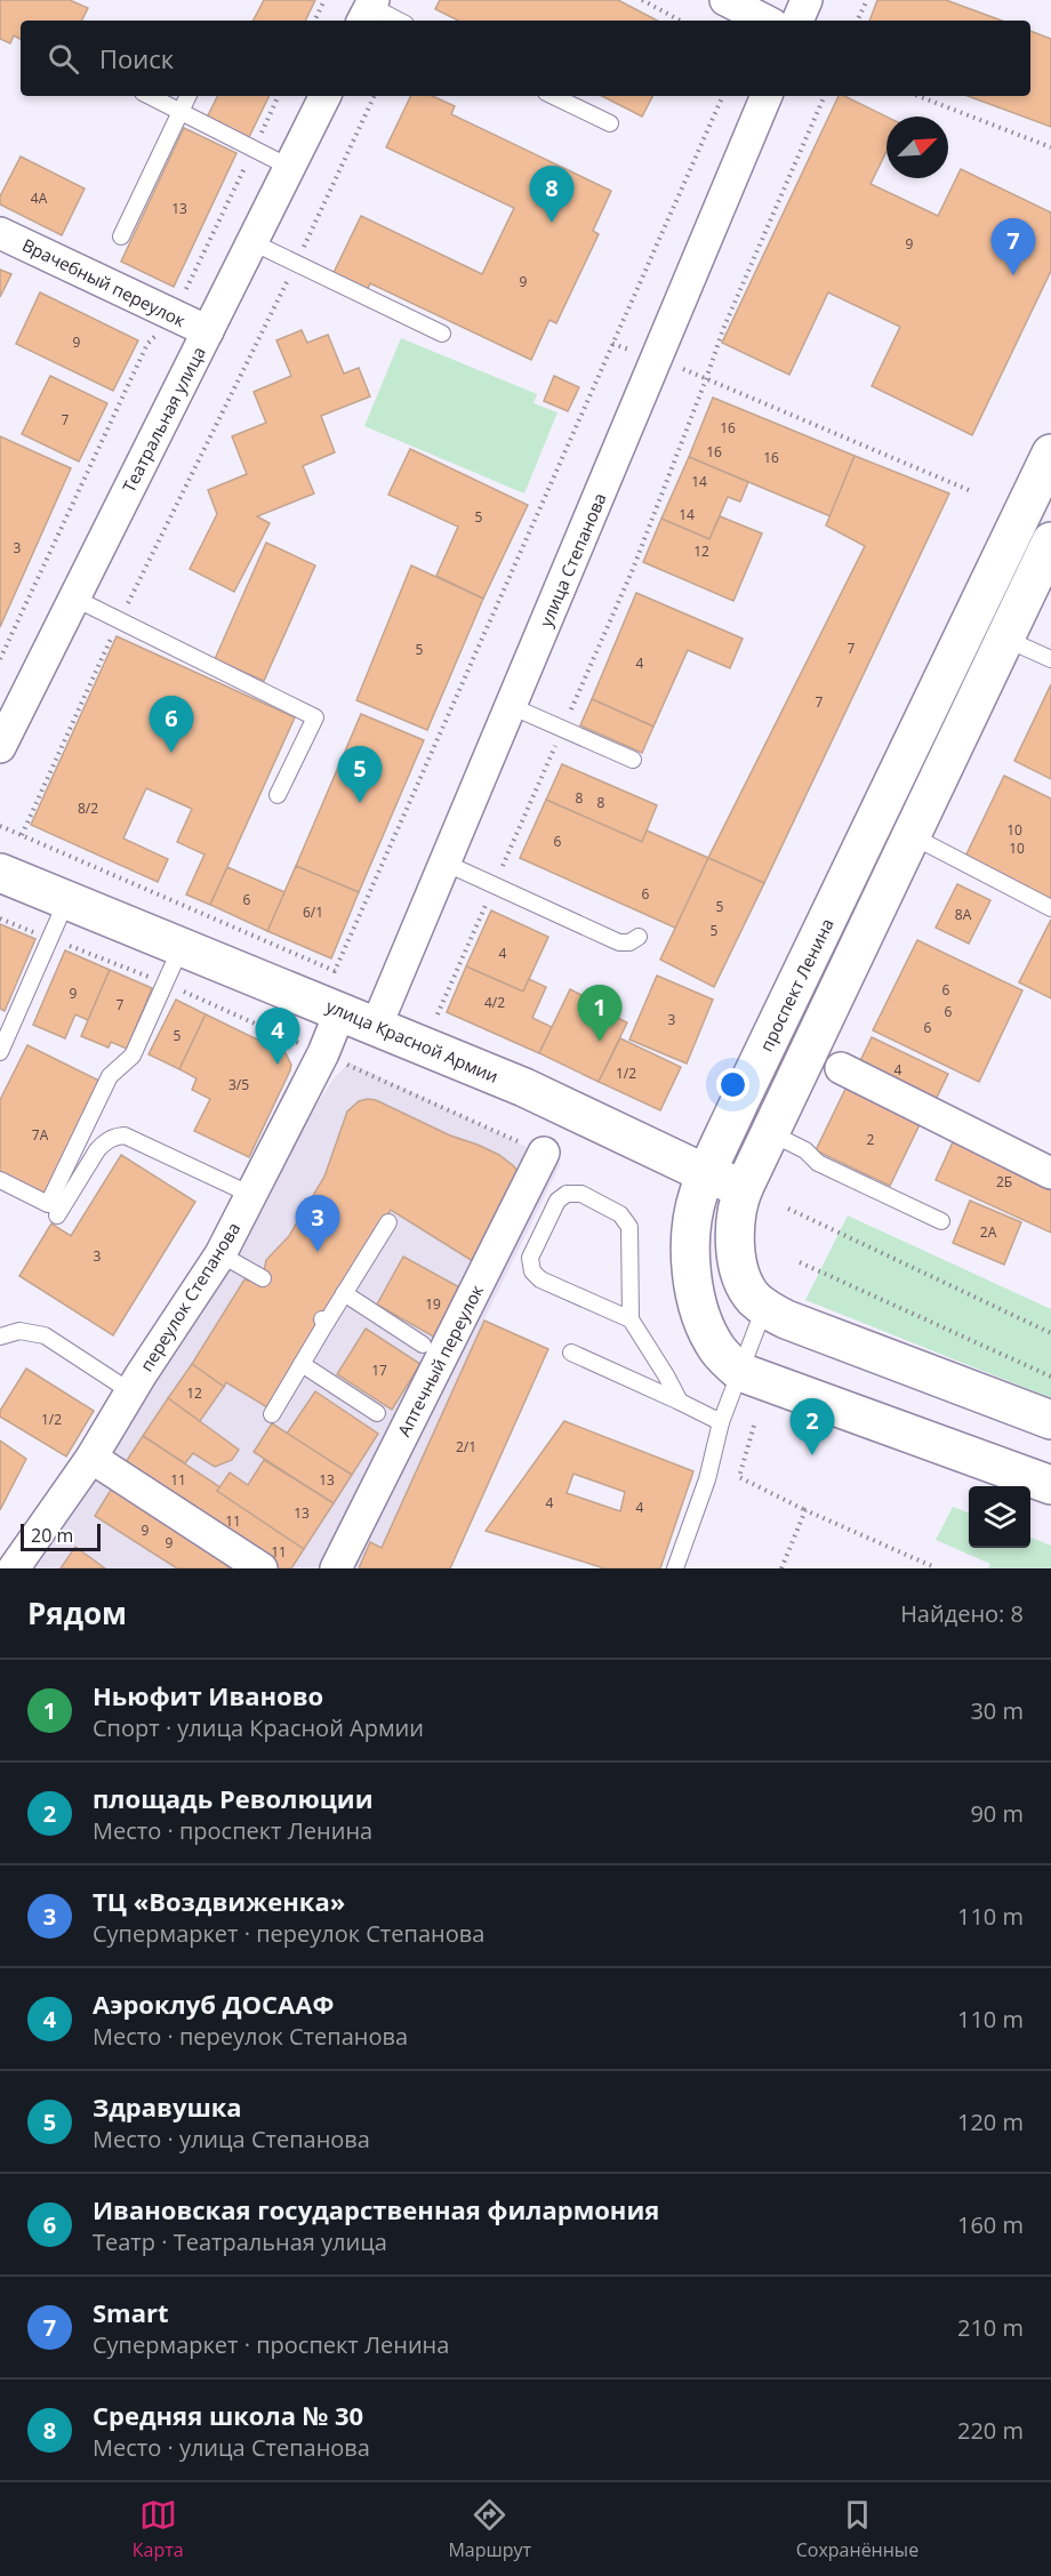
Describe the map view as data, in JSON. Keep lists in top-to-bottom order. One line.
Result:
{"streets":{"main road":["проспект Ленина","улица Красной Армии"],"street":["Врачебный переулок","Театральная улица","улица Степанова","переулок Степанова","Аптечный переулок"]},"crossings":[["Врачебный переулок","Театральная улица"],["улица Степанова","улица Красной Армии"],["проспект Ленина","улица Красной Армии"],["улица Красной Армии","переулок Степанова"]],"house_numbers":["4А","13","9","9","9","7","16","16","16","14","14","5","3","12","7","5","4","7","8","8","8/2","10","6","10","6","6","5","6/1","8А","5","4","6","9","4/2","7","6","3","6","5","4","1/2","3/5","7А","2","2Б","2А","3","19","17","12","1/2","2/1","11","13","4","4","13","11","9","9","11"],"scale_bar":"20 m","north":"top right","page":{"search":"Поиск","pins":["8","7","6","5","1","4","3","2"],"scale":"20 m","heading":["Рядом","Найдено: 8"],"list":[{"mark":"1","name":"Ньюфит Иваново","note":"Спорт · улица Красной Армии","value":"30 m"},{"mark":"2","name":"площадь Революции","note":"Место · проспект Ленина","value":"90 m"},{"mark":"3","name":"ТЦ «Воздвиженка»","note":"Супермаркет · переулок Степанова","value":"110 m"},{"mark":"4","name":"Аэроклуб ДОСААФ","note":"Место · переулок Степанова","value":"110 m"},{"mark":"5","name":"Здравушка","note":"Место · улица Степанова","value":"120 m"},{"mark":"6","name":"Ивановская государственная филармония","note":"Театр · Театральная улица","value":"160 m"},{"mark":"7","name":"Smart","note":"Супермаркет · проспект Ленина","value":"210 m"},{"mark":"8","name":"Средняя школа № 30","note":"Место · улица Степанова","value":"220 m"}],"nav":["Карта","Маршрут","Сохранённые"]}}
